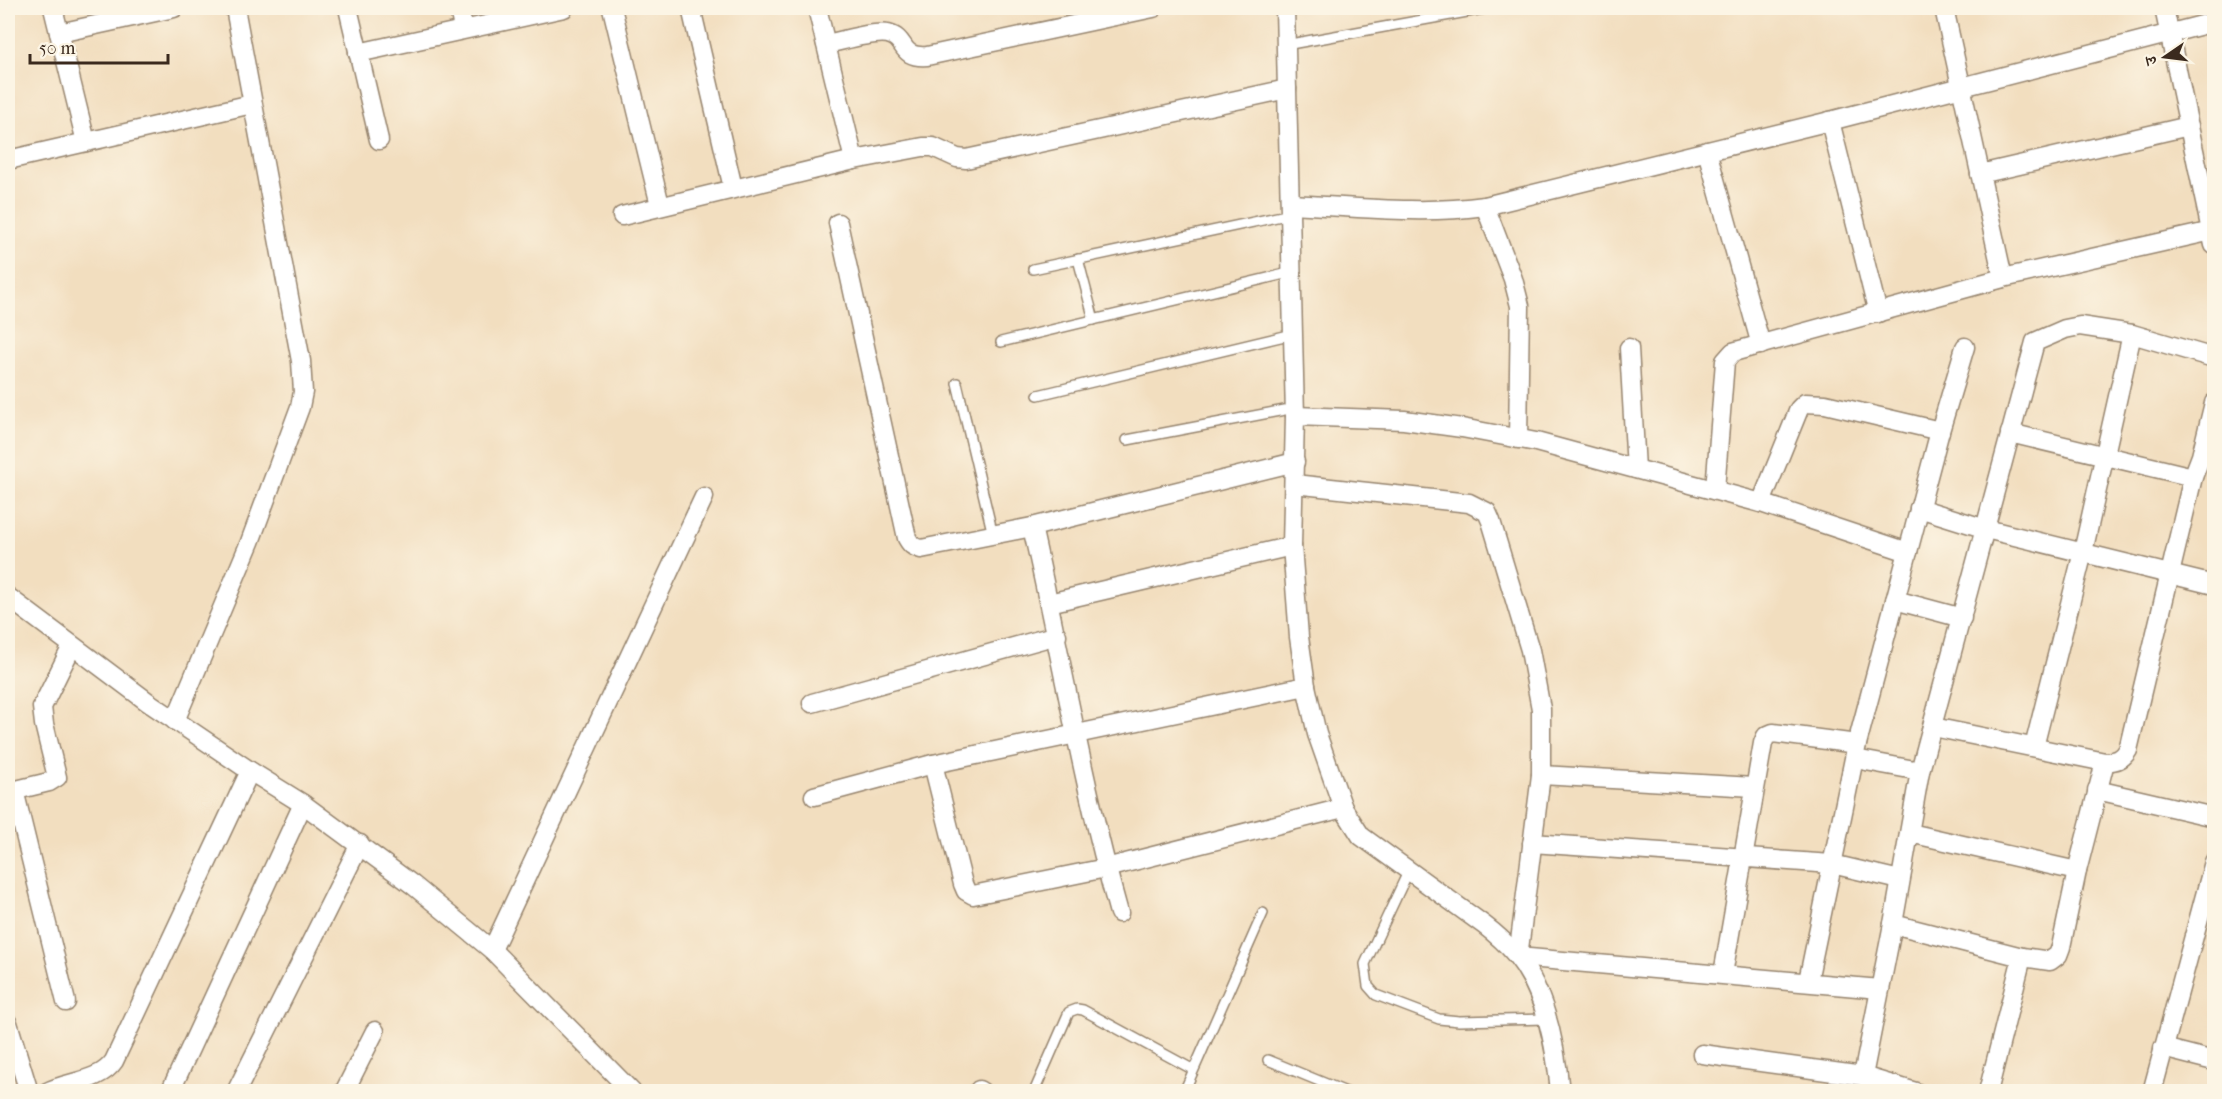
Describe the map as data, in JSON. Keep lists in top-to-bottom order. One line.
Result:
{"scale_bar":"50 m","north":"left"}
